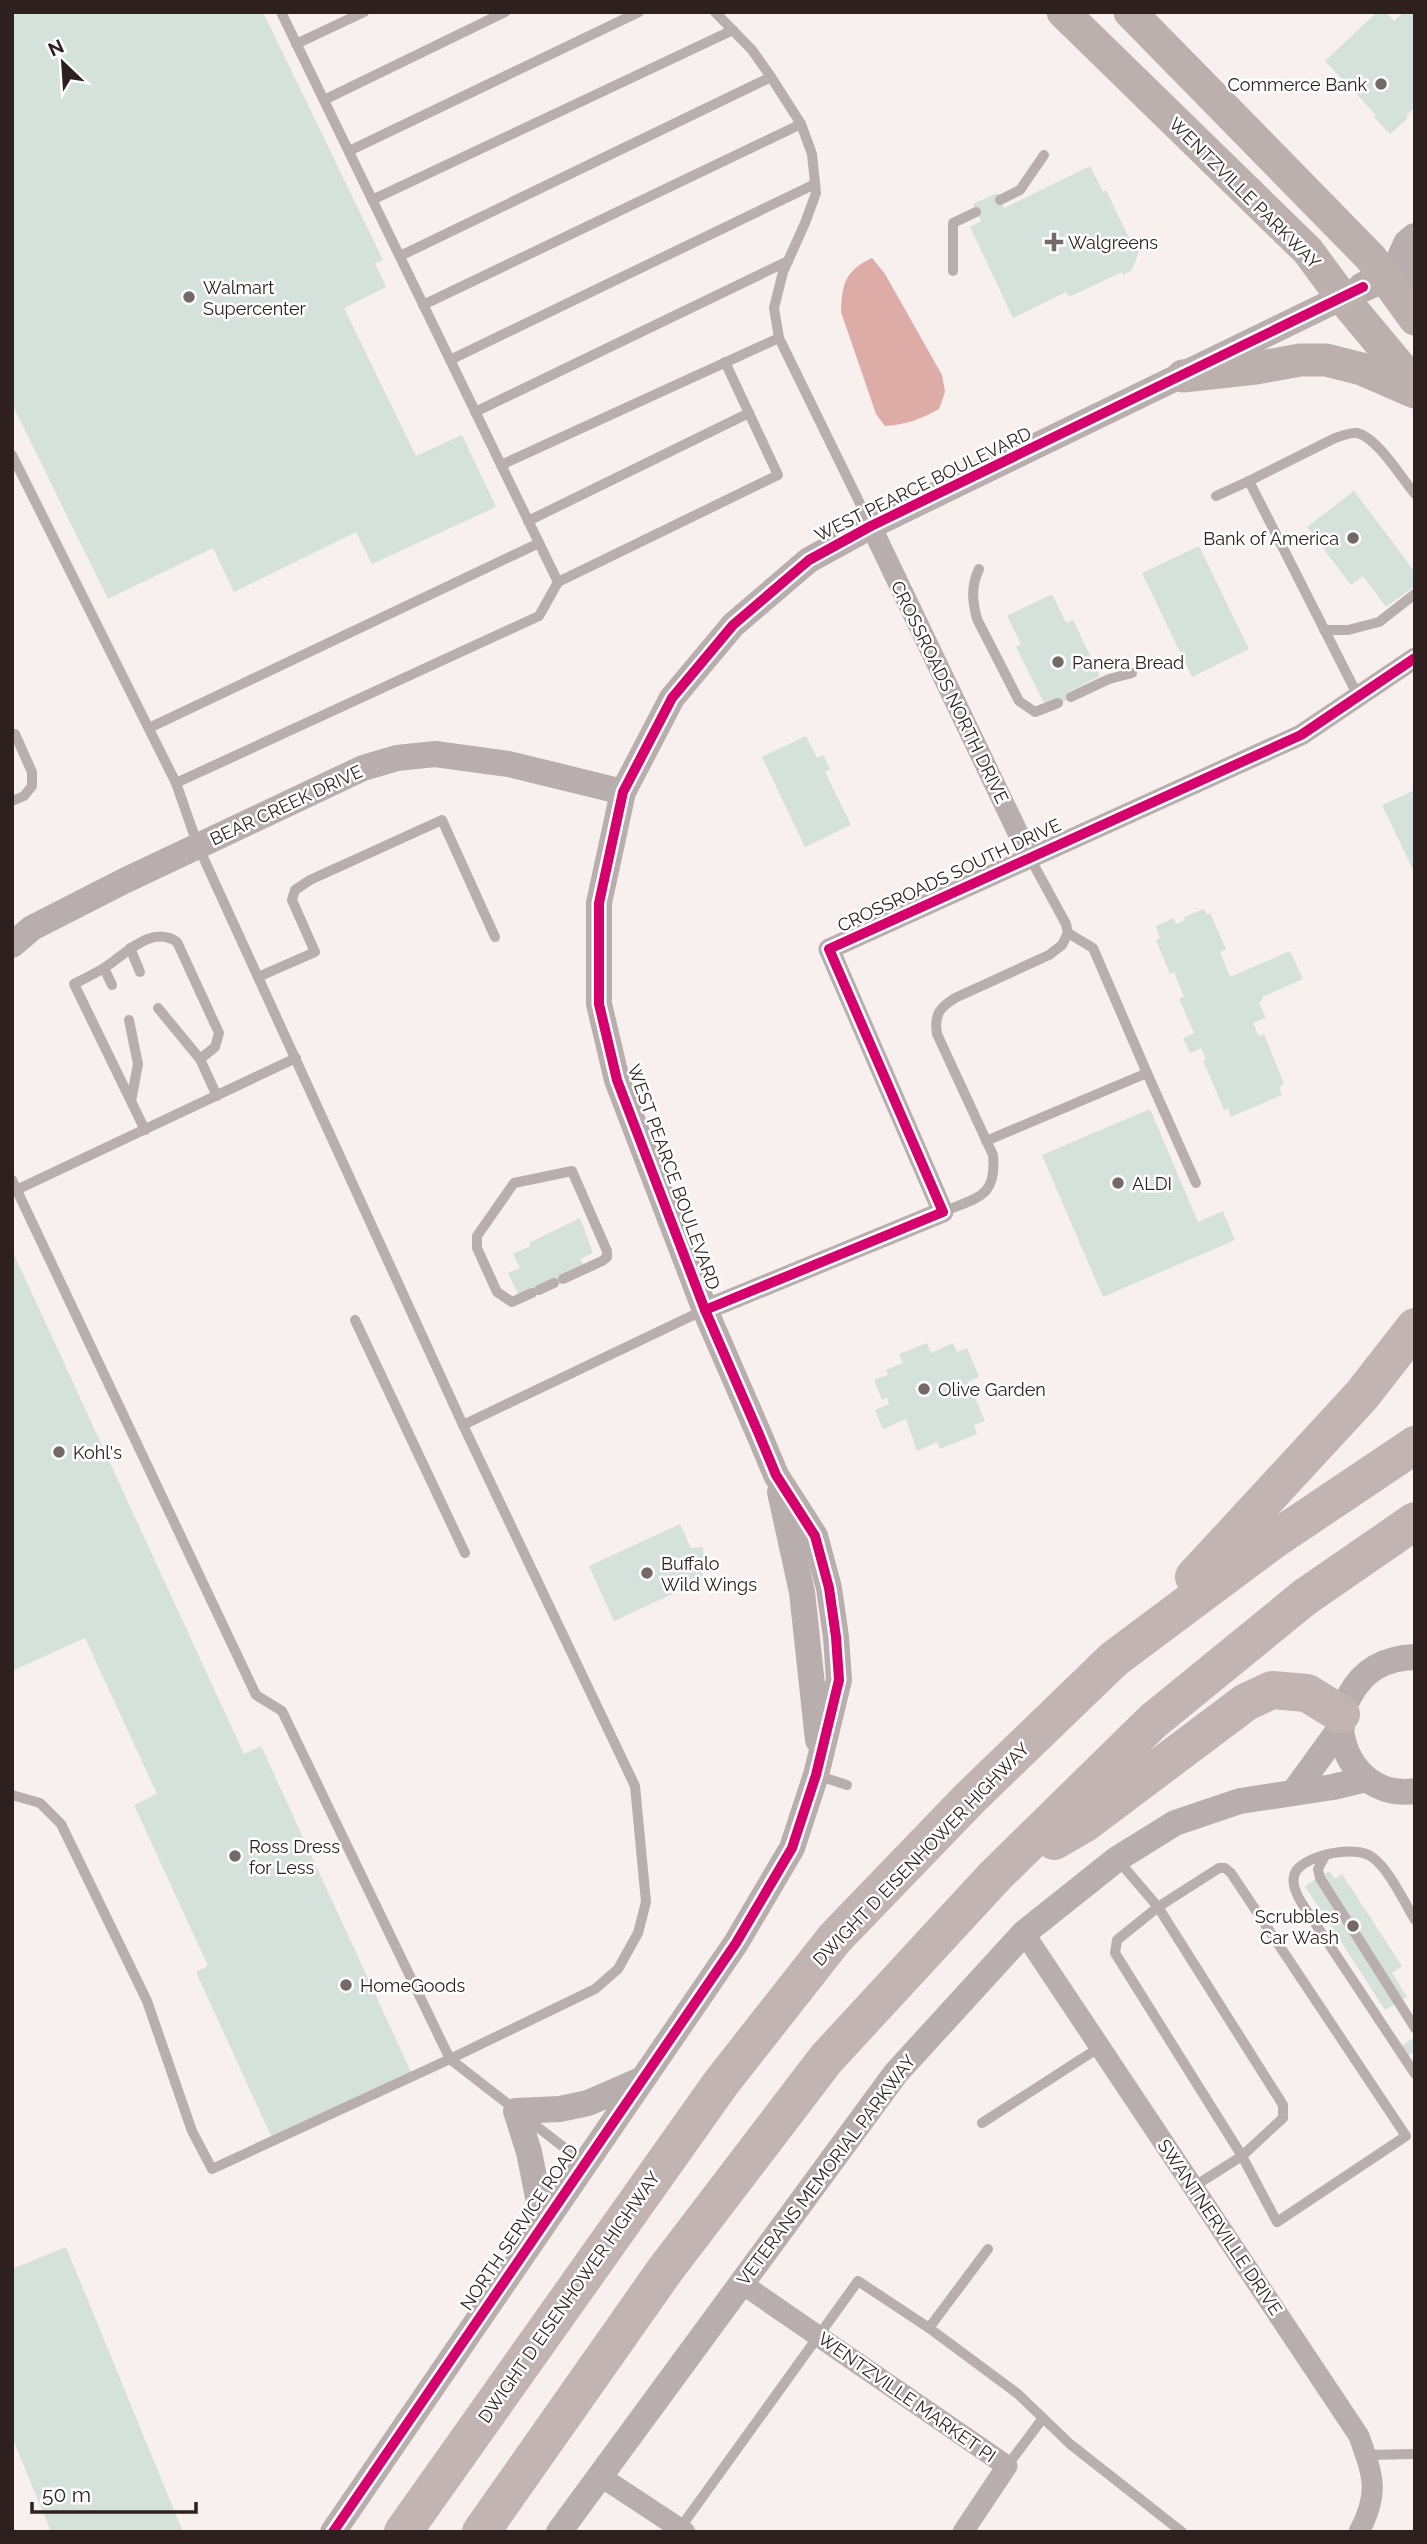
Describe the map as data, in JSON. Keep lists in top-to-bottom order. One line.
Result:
{"streets":{"highway":["DWIGHT D EISENHOWER HIGHWAY"],"main road":["WENTZVILLE PARKWAY"],"street":["WEST PEARCE BOULEVARD","CROSSROADS NORTH DRIVE","BEAR CREEK DRIVE","CROSSROADS SOUTH DRIVE","VETERANS MEMORIAL PARKWAY","NORTH SERVICE ROAD","SWANTNERVILLE DRIVE","WENTZVILLE MARKET PI"]},"crossings":[["WENTZVILLE PARKWAY","WEST PEARCE BOULEVARD"],["WEST PEARCE BOULEVARD","CROSSROADS NORTH DRIVE"],["WEST PEARCE BOULEVARD","BEAR CREEK DRIVE"],["WEST PEARCE BOULEVARD","NORTH SERVICE ROAD"],["CROSSROADS NORTH DRIVE","CROSSROADS SOUTH DRIVE"],["VETERANS MEMORIAL PARKWAY","SWANTNERVILLE DRIVE"],["VETERANS MEMORIAL PARKWAY","WENTZVILLE MARKET PI"]],"places":{"other":["Commerce Bank","Walmart Supercenter","Bank of America","Panera Bread","ALDI","Olive Garden","Kohl's","Buffalo Wild Wings","Ross Dress for Less","Scrubbles Car Wash","HomeGoods"],"health":["Walgreens"]},"scale_bar":"50 m","north":"top left"}
